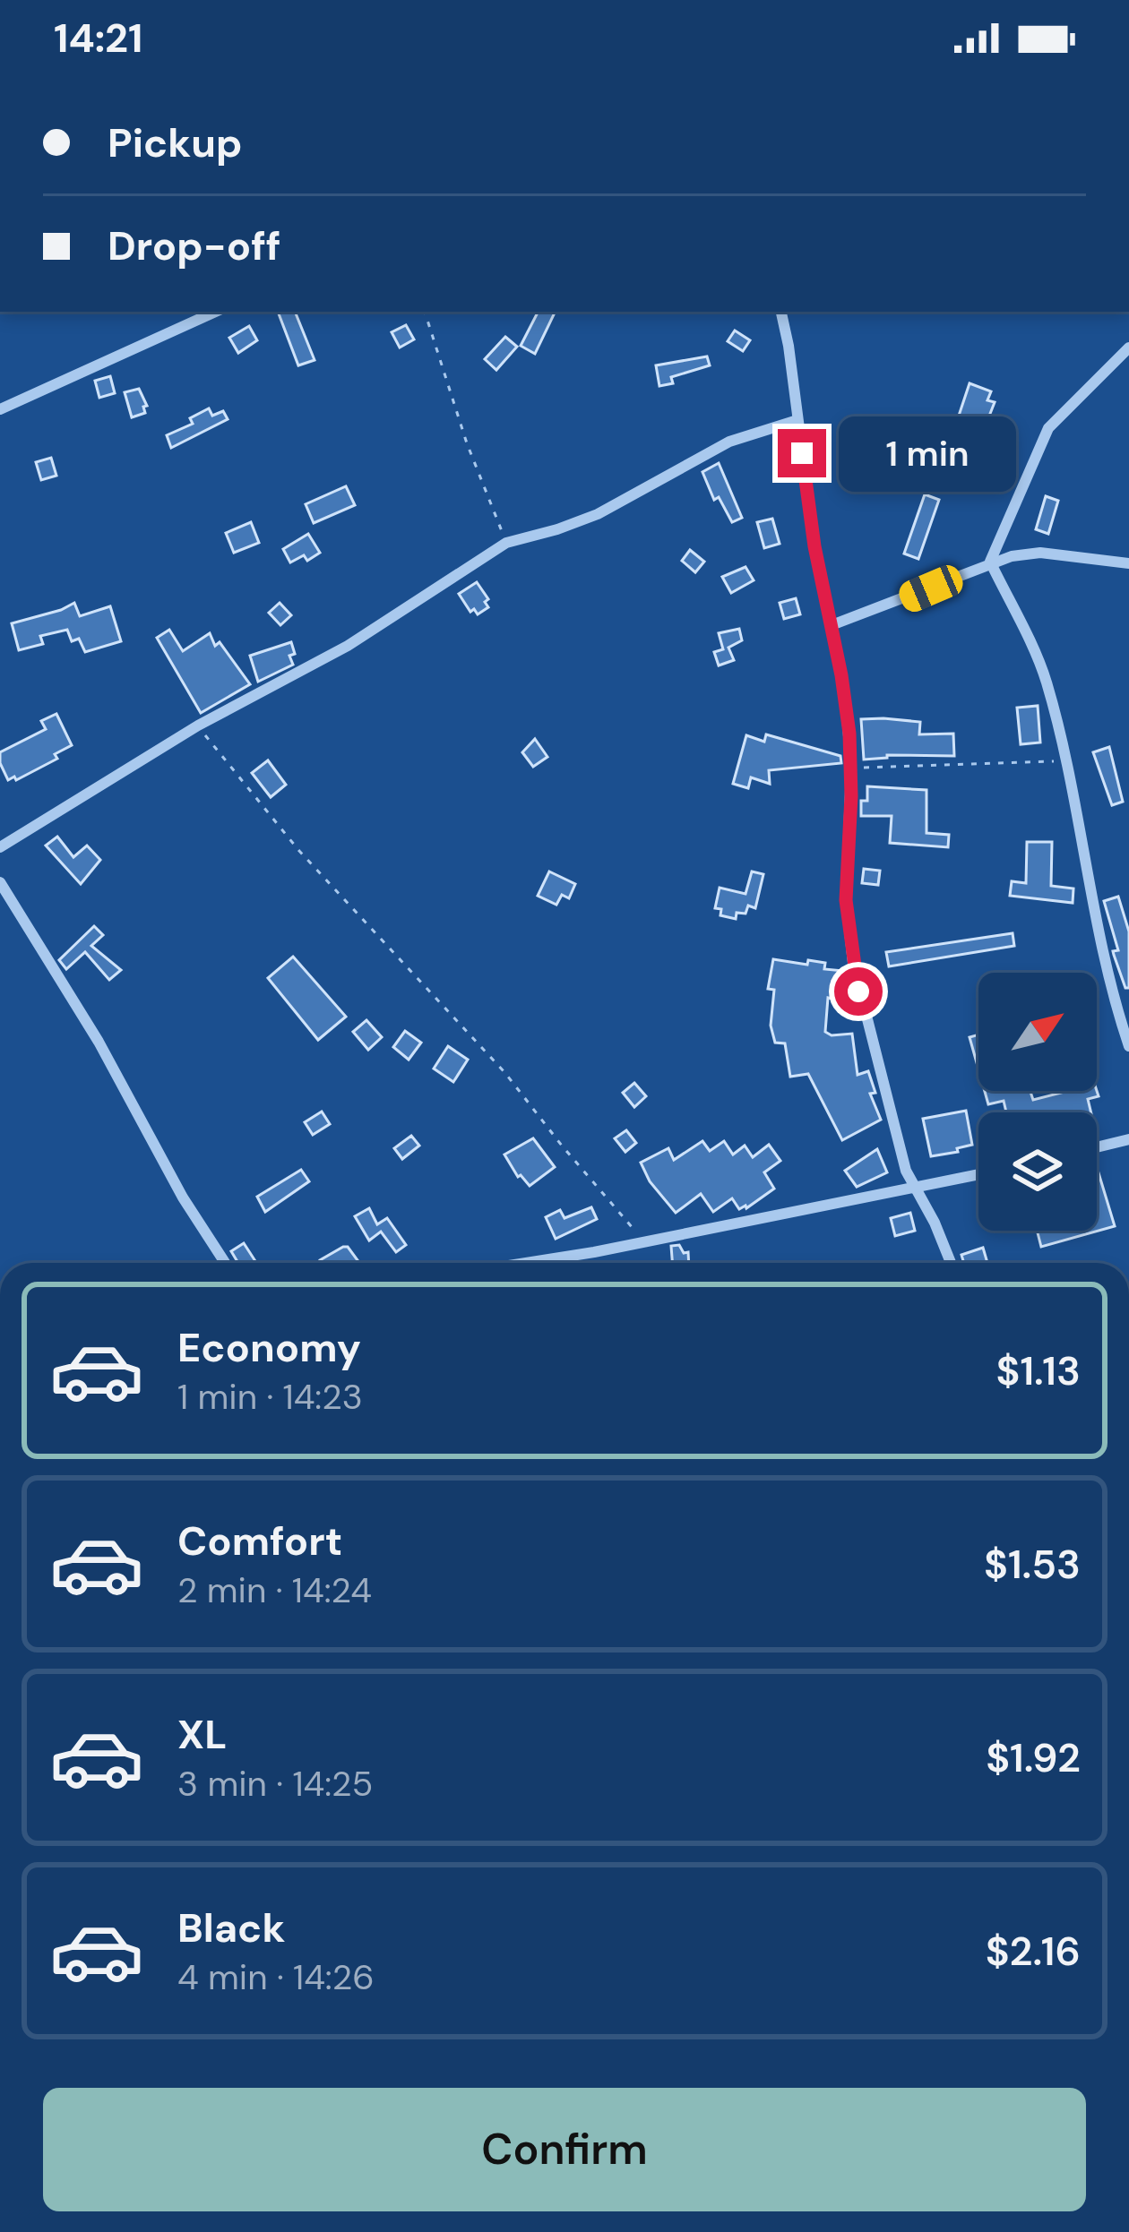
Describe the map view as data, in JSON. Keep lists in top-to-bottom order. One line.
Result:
{"north":"top right","page":{"status":"14:21","banner":["Pickup","Drop-off"],"bubble":"1 min","list":[{"name":"Economy","note":"1 min · 14:23","value":"$1.13"},{"name":"Comfort","note":"2 min · 14:24","value":"$1.53"},{"name":"XL","note":"3 min · 14:25","value":"$1.92"},{"name":"Black","note":"4 min · 14:26","value":"$2.16"}],"buttons":"Confirm"}}
